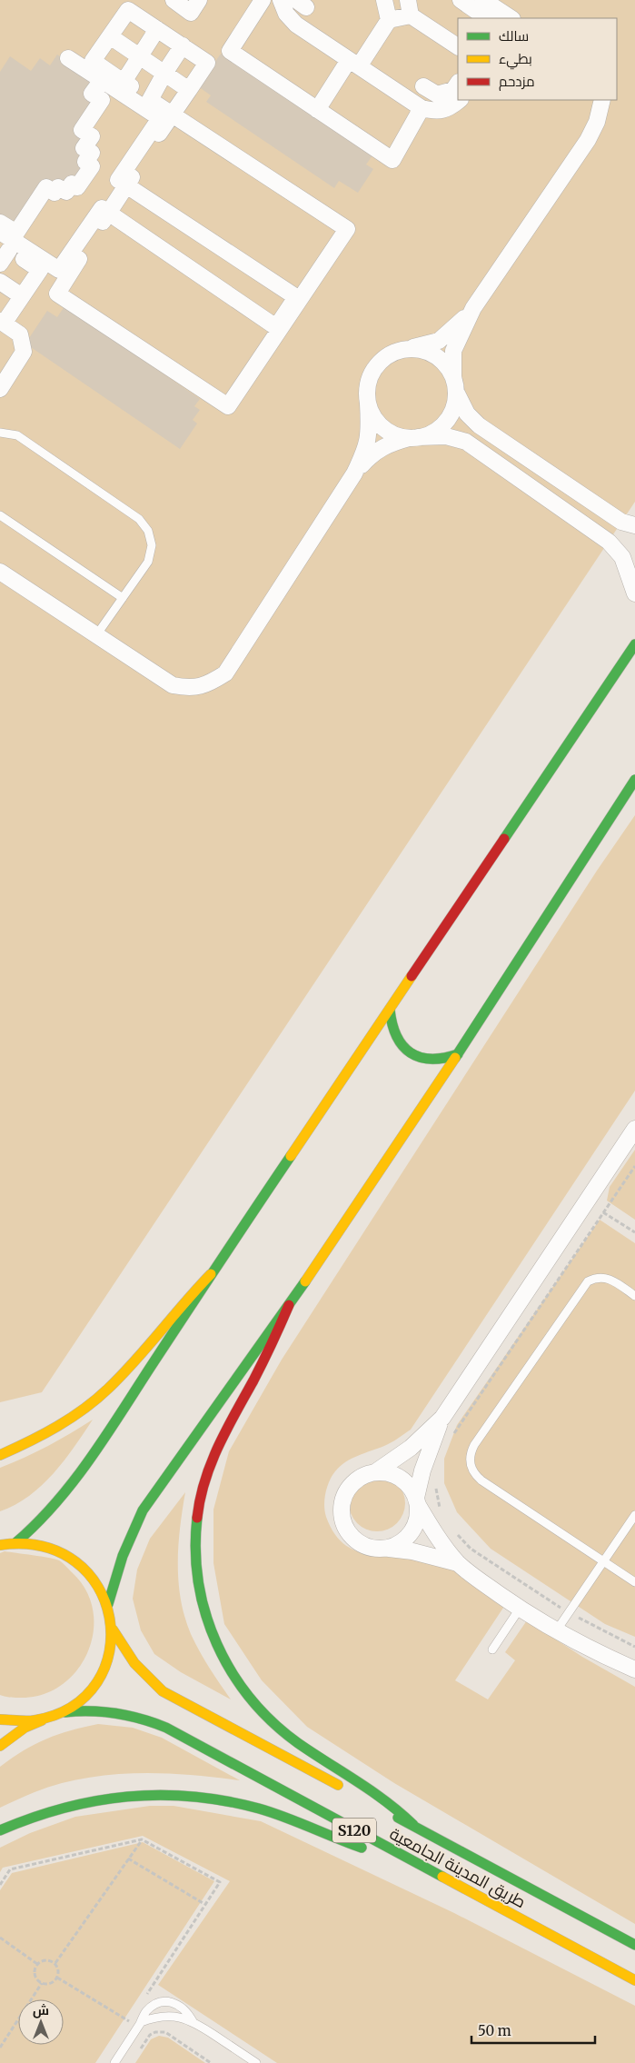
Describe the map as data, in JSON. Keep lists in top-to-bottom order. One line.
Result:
{"streets":{"main road":["S120","طريق المدينة الجامعية"]},"legend":["سالك","بطيء","مزدحم"],"scale_bar":"50 m","north":"top"}
